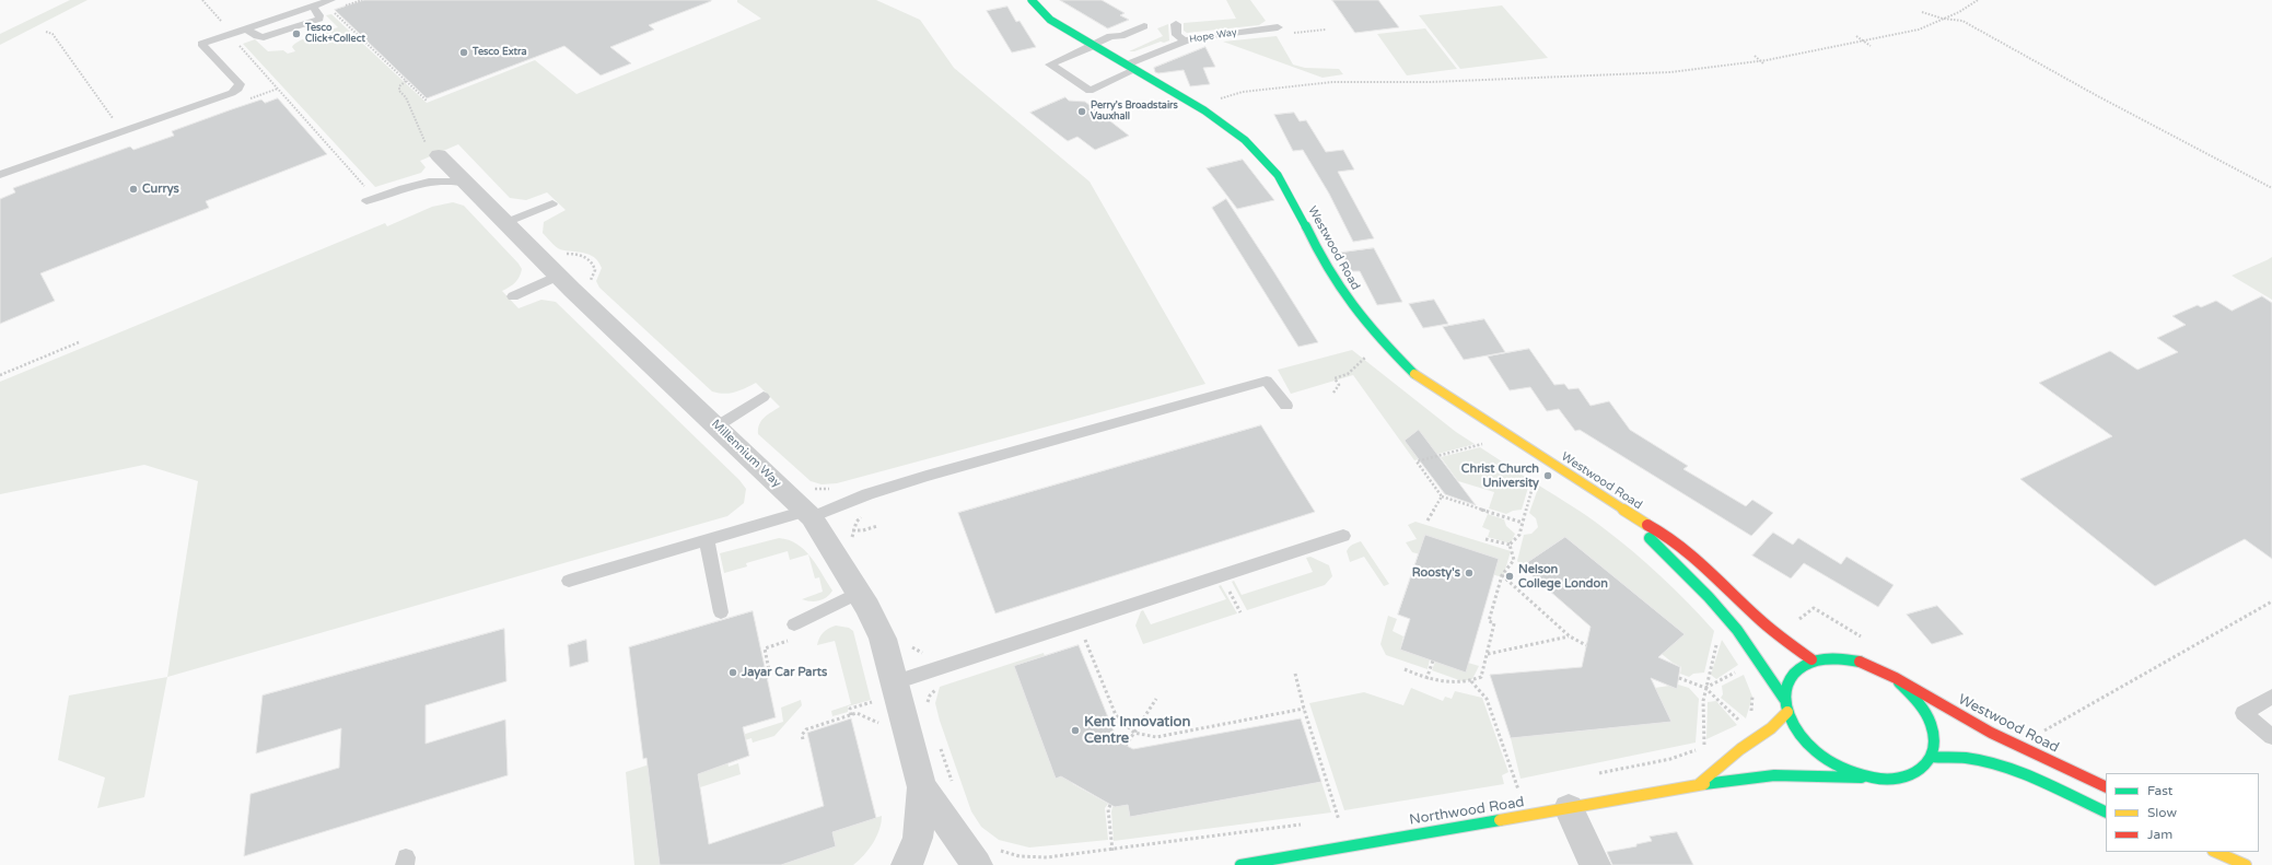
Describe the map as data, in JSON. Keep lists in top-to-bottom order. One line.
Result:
{"streets":{"main road":["Westwood Road","Northwood Road"],"street":["Millennium Way"],"lane":["Hope Way"]},"crossings":[["Hope Way","Westwood Road"],["Westwood Road","Northwood Road"]],"places":["Tesco Click+Collect","Tesco Extra","Perry's Broadstairs Vauxhall","Currys","Christ Church University","Roosty's","Nelson College London","Jayar Car Parts","Kent Innovation Centre"],"legend":["Fast","Slow","Jam"]}
